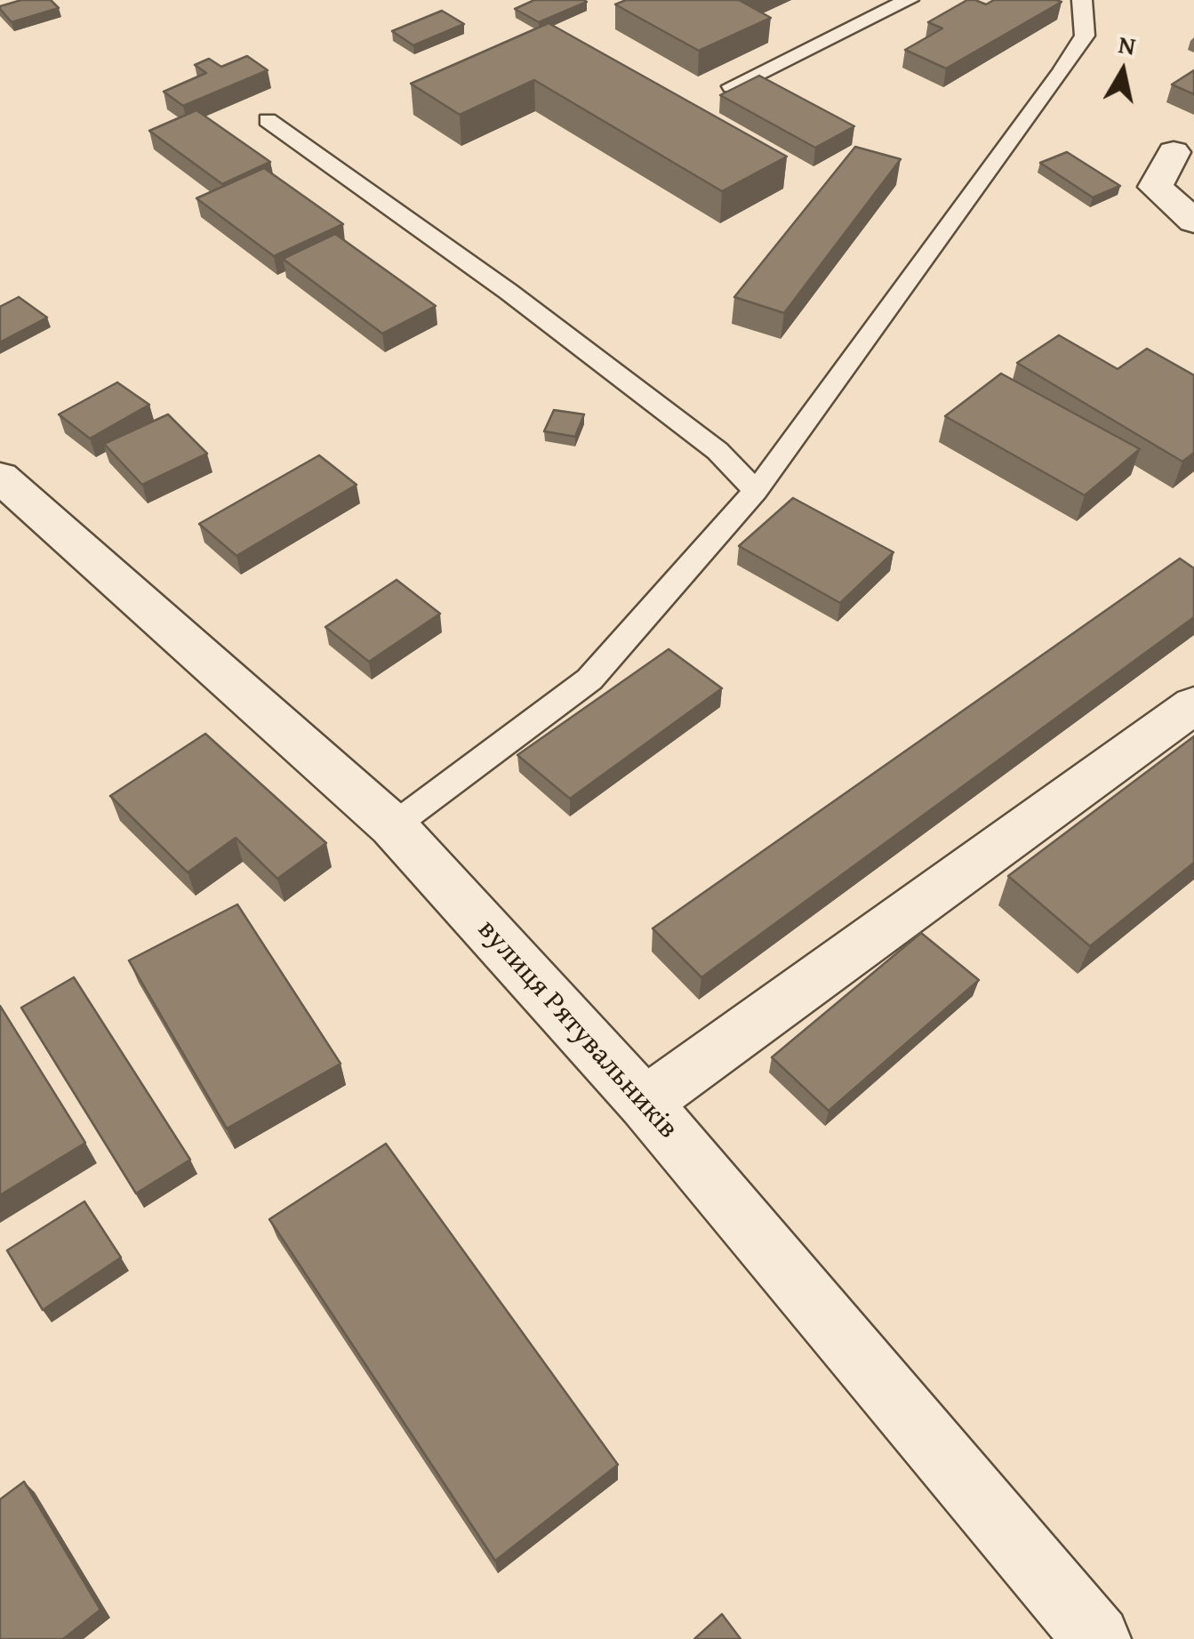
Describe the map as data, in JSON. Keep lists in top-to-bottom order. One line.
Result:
{"streets":{"street":["вулиця Рятувальників"]},"north":"top"}
